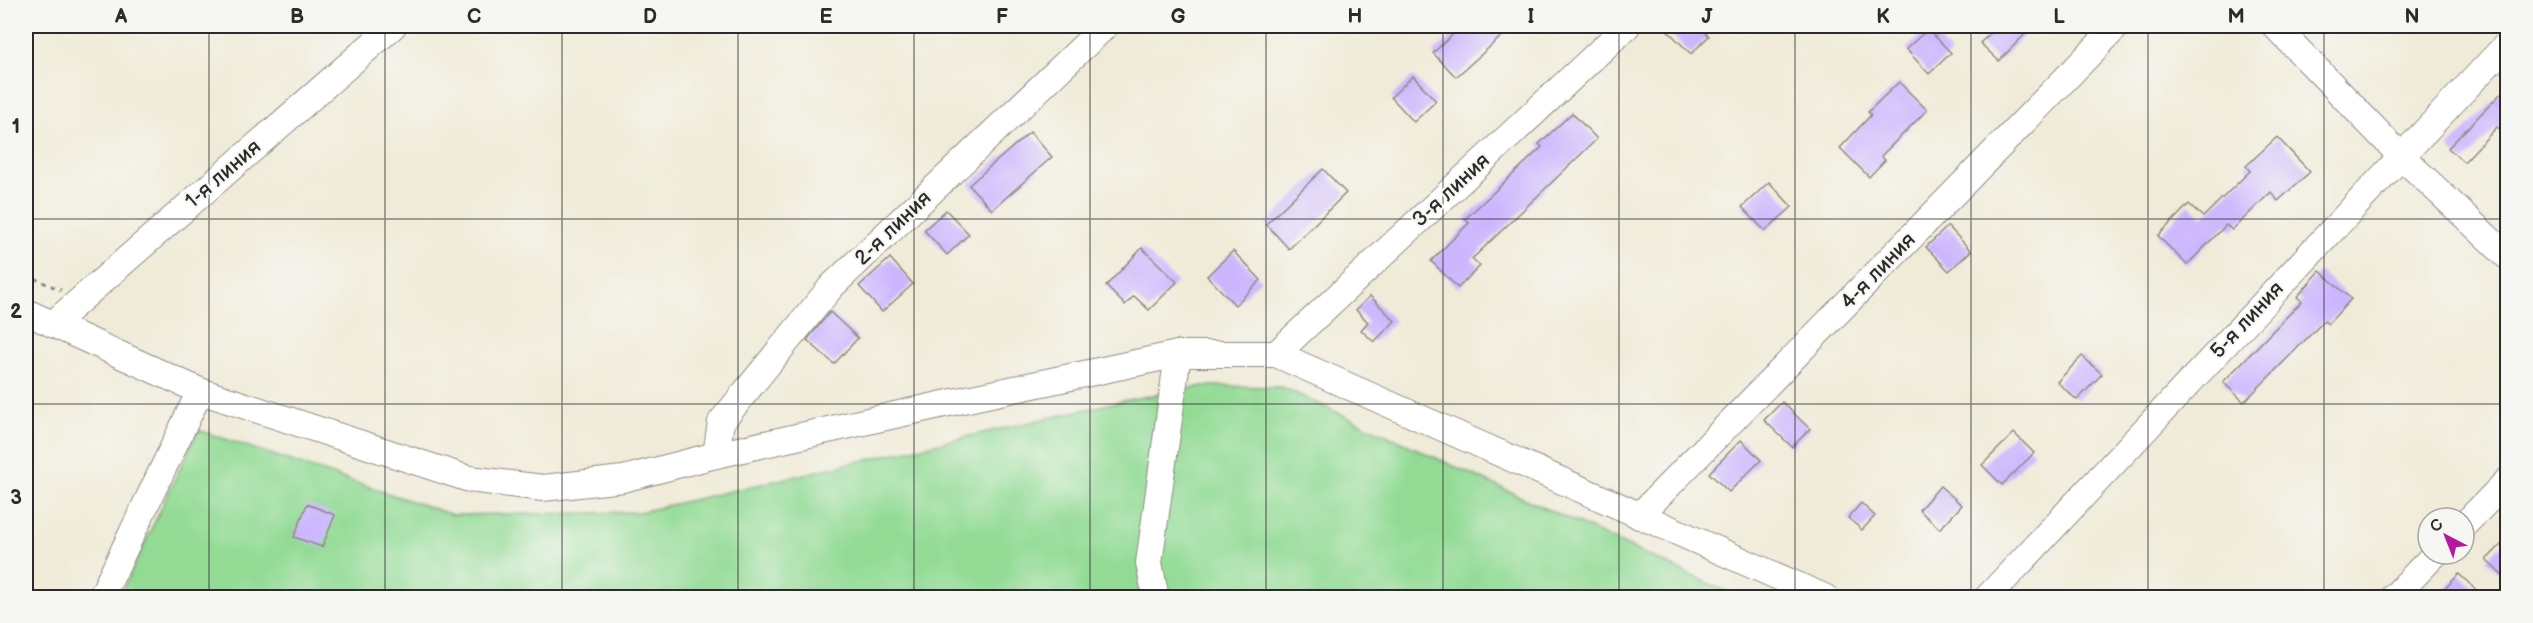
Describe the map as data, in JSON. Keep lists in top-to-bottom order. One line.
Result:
{"streets":{"street":["1-я линия","3-я линия","2-я линия","4-я линия","5-я линия"]},"north":"top left","grid":{"columns":["A","B","C","D","E","F","G","H","I","J","K","L","M","N"],"rows":["1","2","3"]}}
